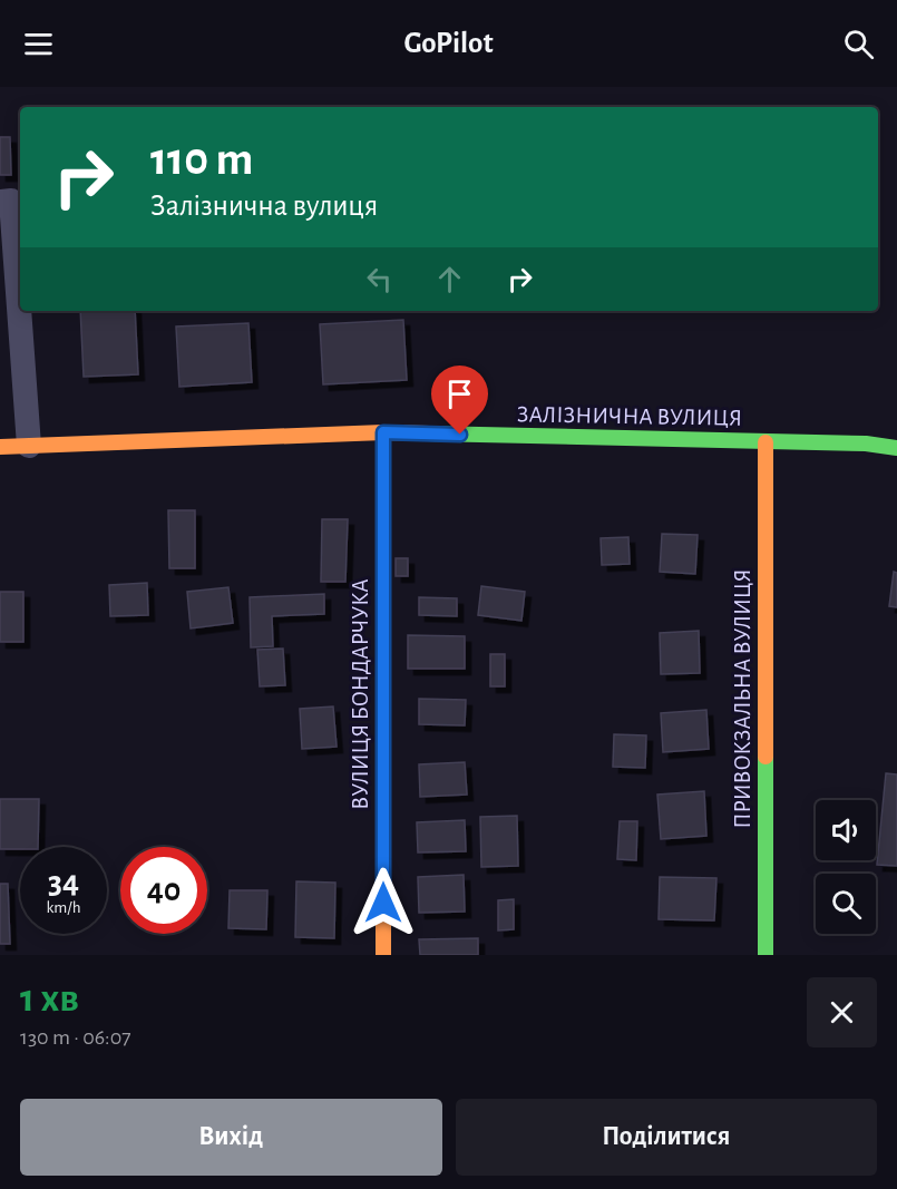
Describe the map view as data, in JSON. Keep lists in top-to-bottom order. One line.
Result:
{"streets":{"street":["ЗАЛІЗНИЧНА ВУЛИЦЯ","ВУЛИЦЯ БОНДАРЧУКА","ПРИВОКЗАЛЬНА ВУЛИЦЯ"]},"crossings":[["ЗАЛІЗНИЧНА ВУЛИЦЯ","ВУЛИЦЯ БОНДАРЧУКА"],["ЗАЛІЗНИЧНА ВУЛИЦЯ","ПРИВОКЗАЛЬНА ВУЛИЦЯ"]],"page":{"header":"GoPilot","turn":["110 m","Залізнична вулиця"],"speed":"34 km/h","limit":"40","heading":["1 хв","130 m · 06:07"],"buttons":["Вихід","Поділитися"]}}
